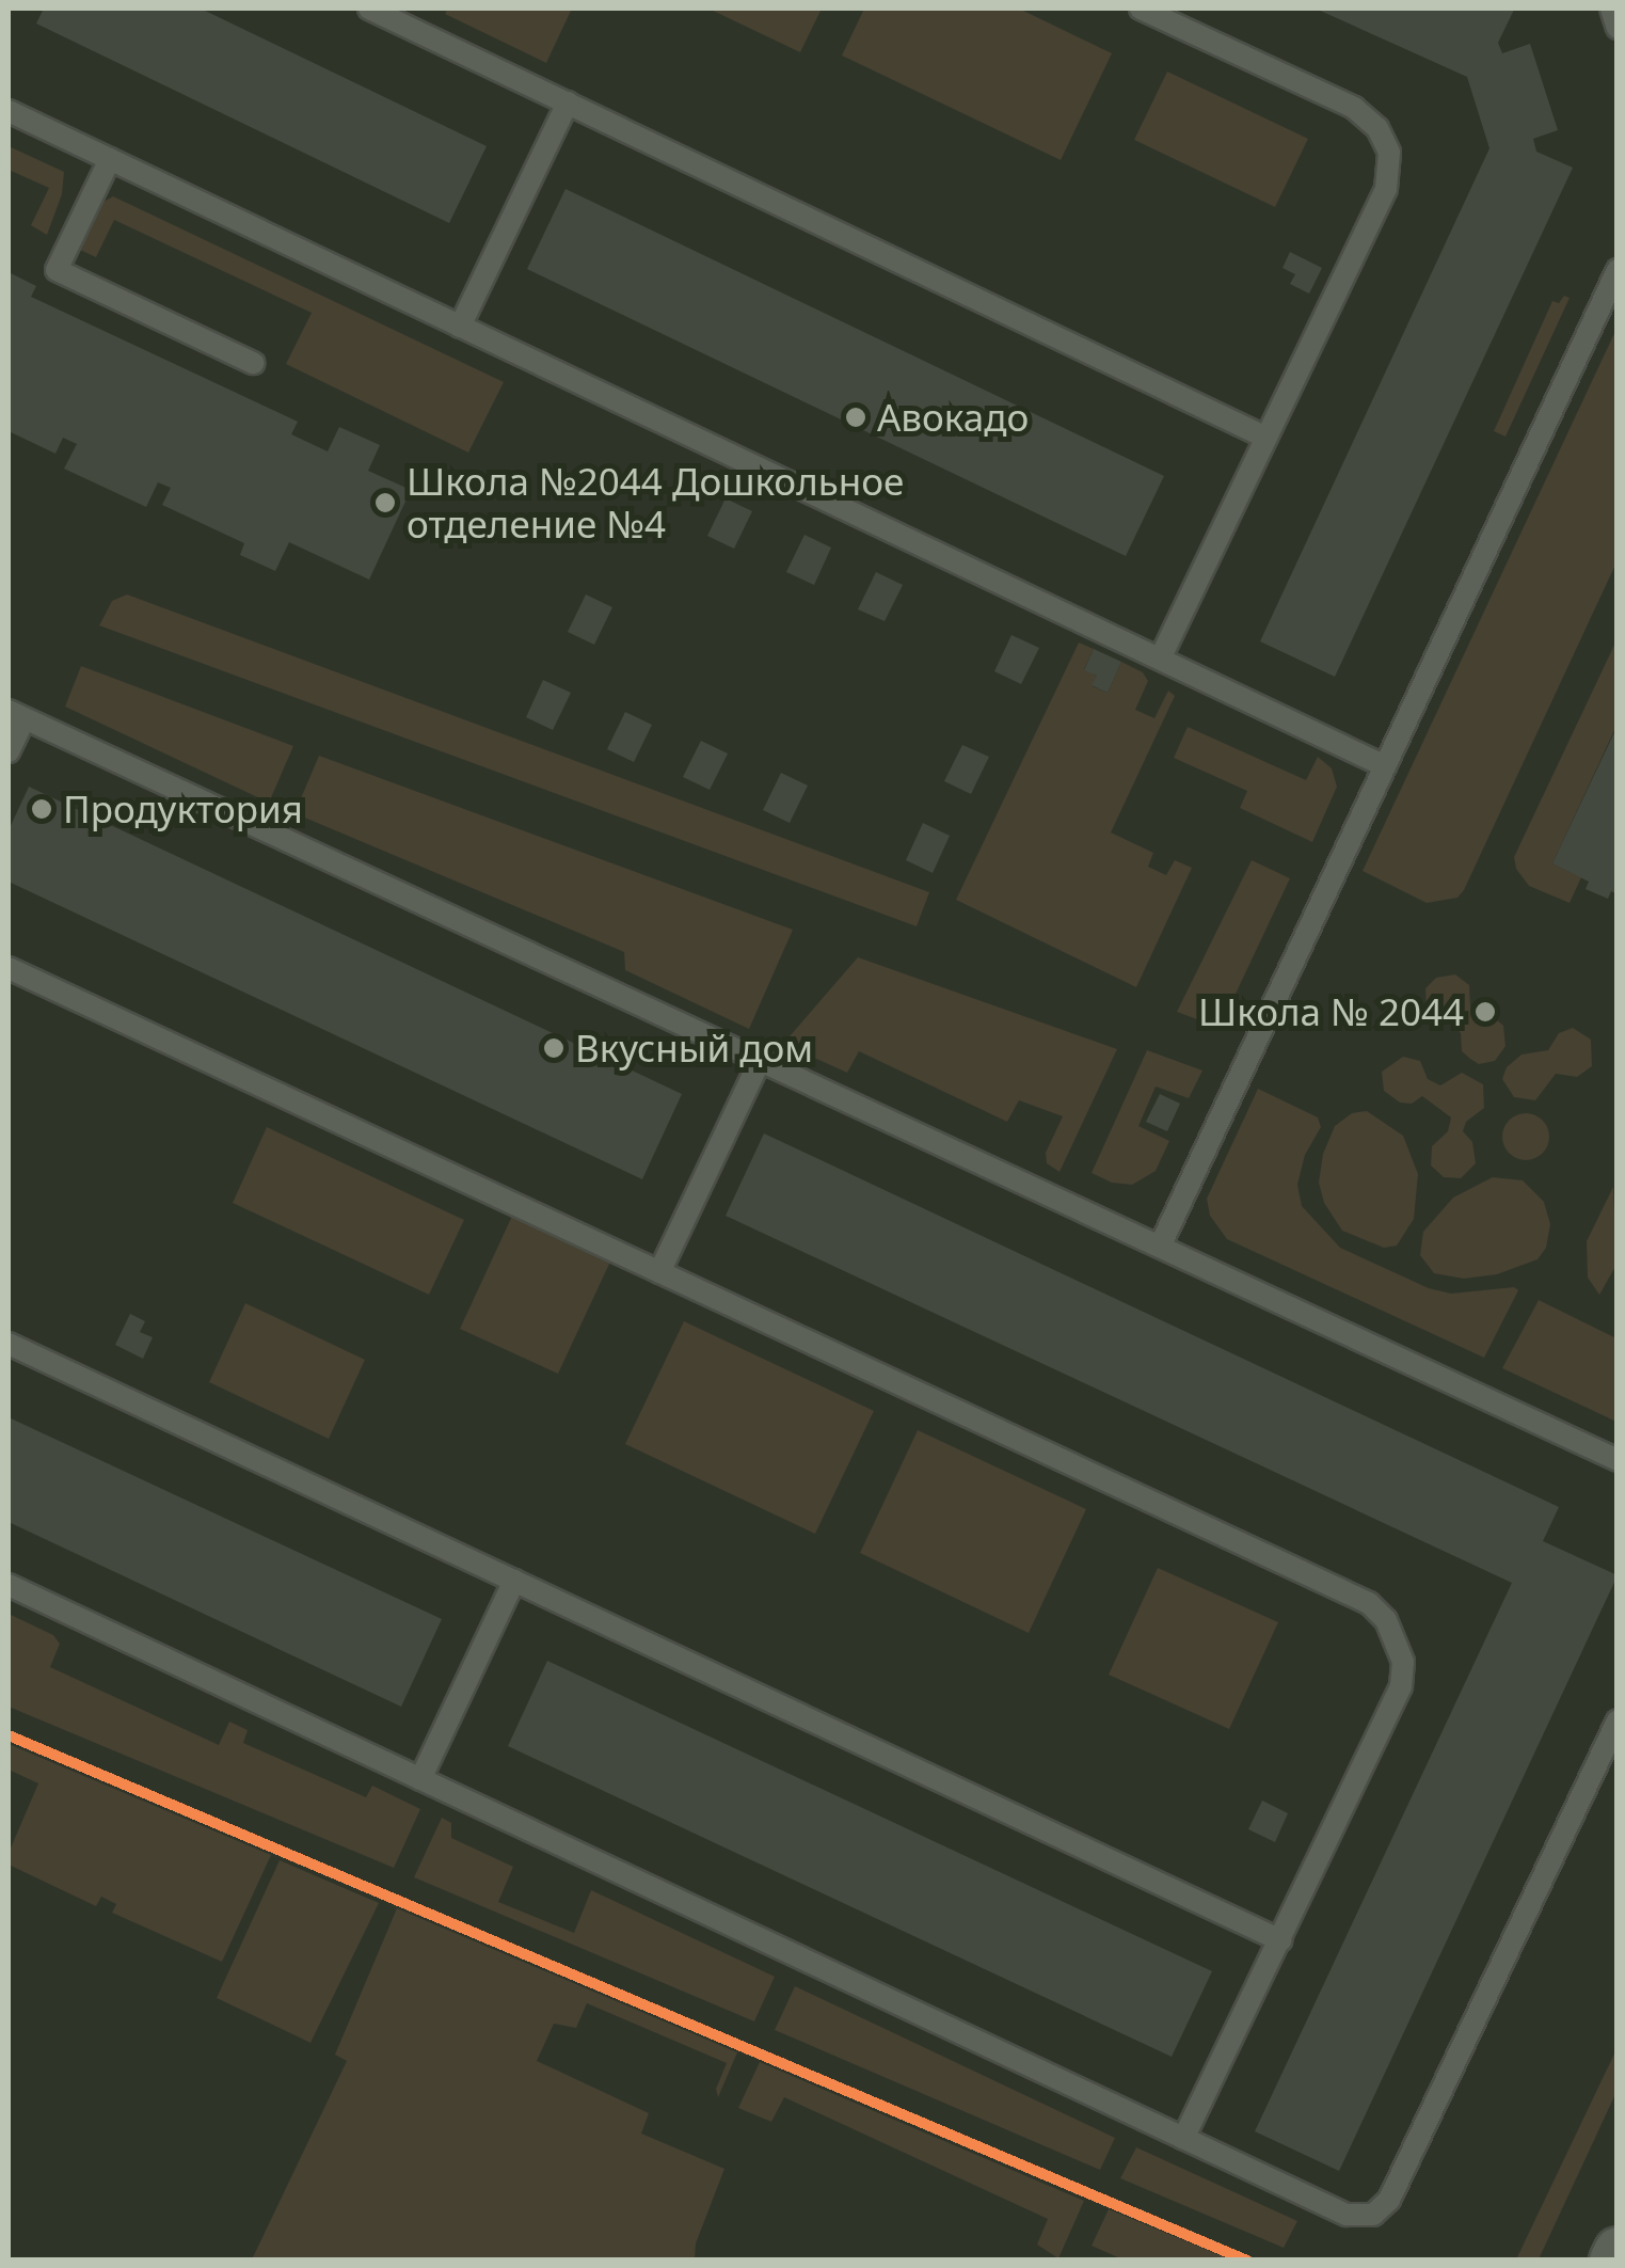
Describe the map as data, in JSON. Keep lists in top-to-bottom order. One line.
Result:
{"places":["Авокадо","Школа №2044 Дошкольное отделение №4","Продуктория","Школа № 2044","Вкусный дом"]}
